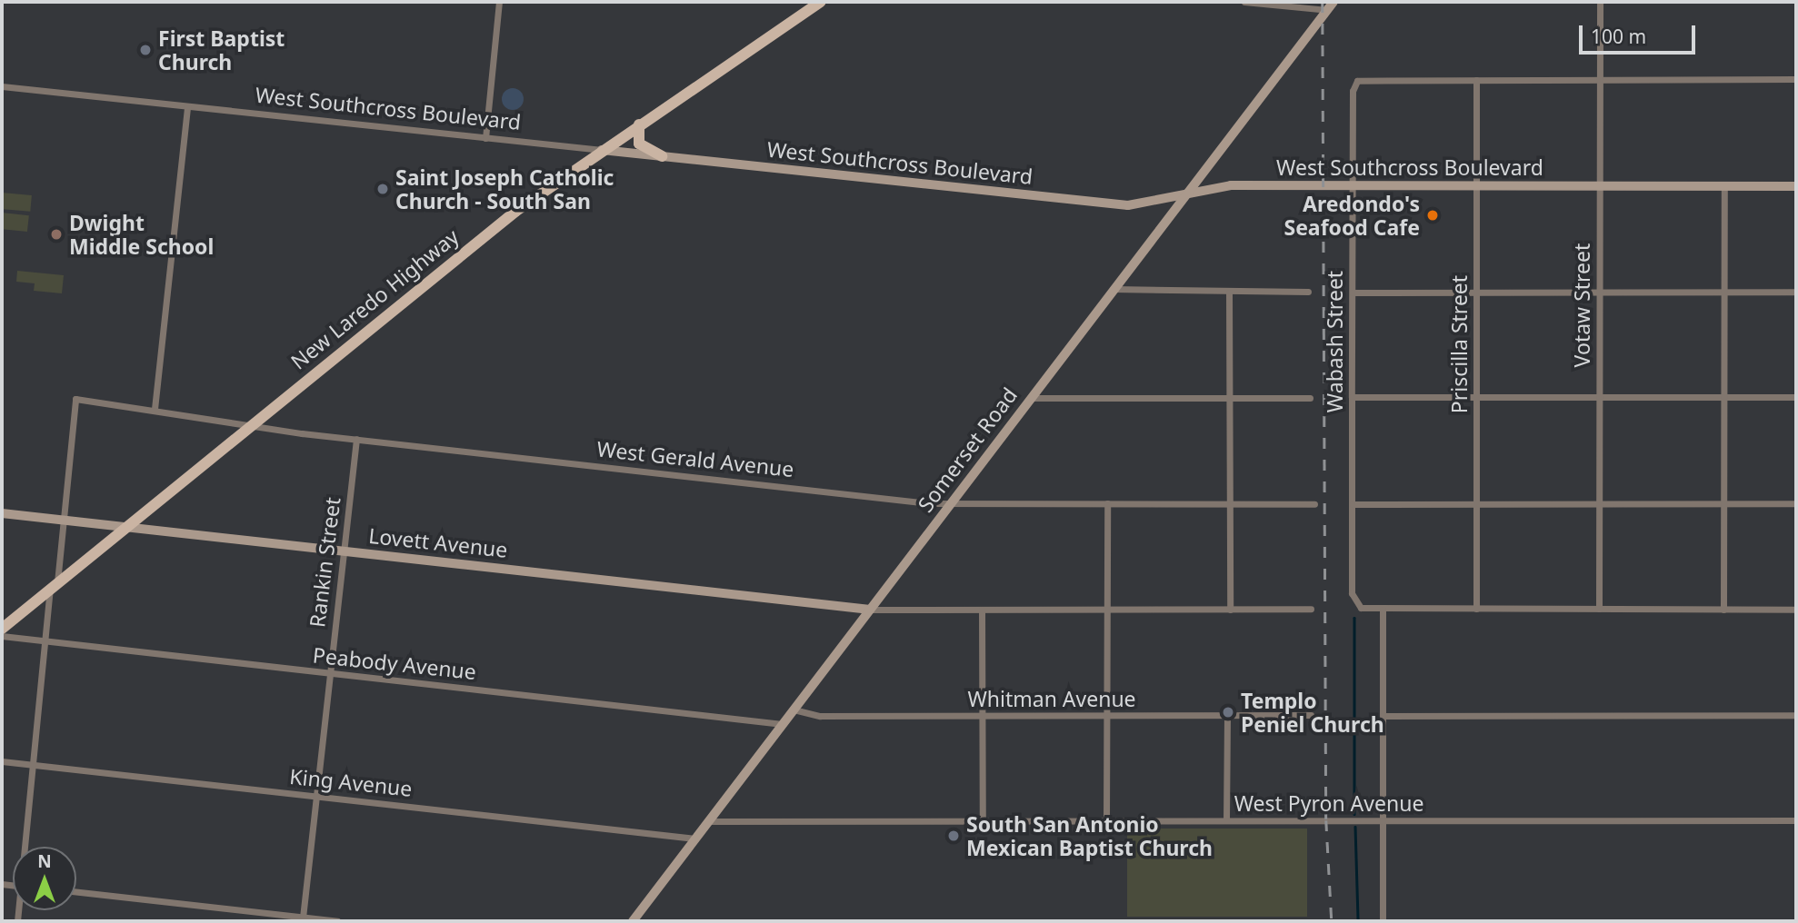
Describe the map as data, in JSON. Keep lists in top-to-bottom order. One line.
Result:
{"streets":{"main road":["West Southcross Boulevard","New Laredo Highway","Somerset Road","Lovett Avenue"],"street":["Votaw Street","Wabash Street","Priscilla Street","West Gerald Avenue","Rankin Street","Peabody Avenue","Whitman Avenue","King Avenue","West Pyron Avenue"]},"crossings":[["West Southcross Boulevard","New Laredo Highway"],["West Southcross Boulevard","Votaw Street"],["West Southcross Boulevard","Wabash Street"],["West Southcross Boulevard","Priscilla Street"],["West Southcross Boulevard","Somerset Road"],["New Laredo Highway","West Gerald Avenue"],["New Laredo Highway","Lovett Avenue"],["Wabash Street","Priscilla Street"],["Somerset Road","West Gerald Avenue"],["Somerset Road","Lovett Avenue"],["Somerset Road","Peabody Avenue"],["Somerset Road","Whitman Avenue"],["Somerset Road","King Avenue"],["Somerset Road","West Pyron Avenue"],["West Gerald Avenue","Lovett Avenue"],["West Gerald Avenue","Rankin Street"],["Lovett Avenue","Rankin Street"],["Rankin Street","Peabody Avenue"],["Rankin Street","King Avenue"]],"places":["First Baptist Church","Saint Joseph Catholic Church - South San","Aredondo's Seafood Cafe","Dwight Middle School","Templo Peniel Church","South San Antonio Mexican Baptist Church"],"scale_bar":"100 m","north":"top"}
